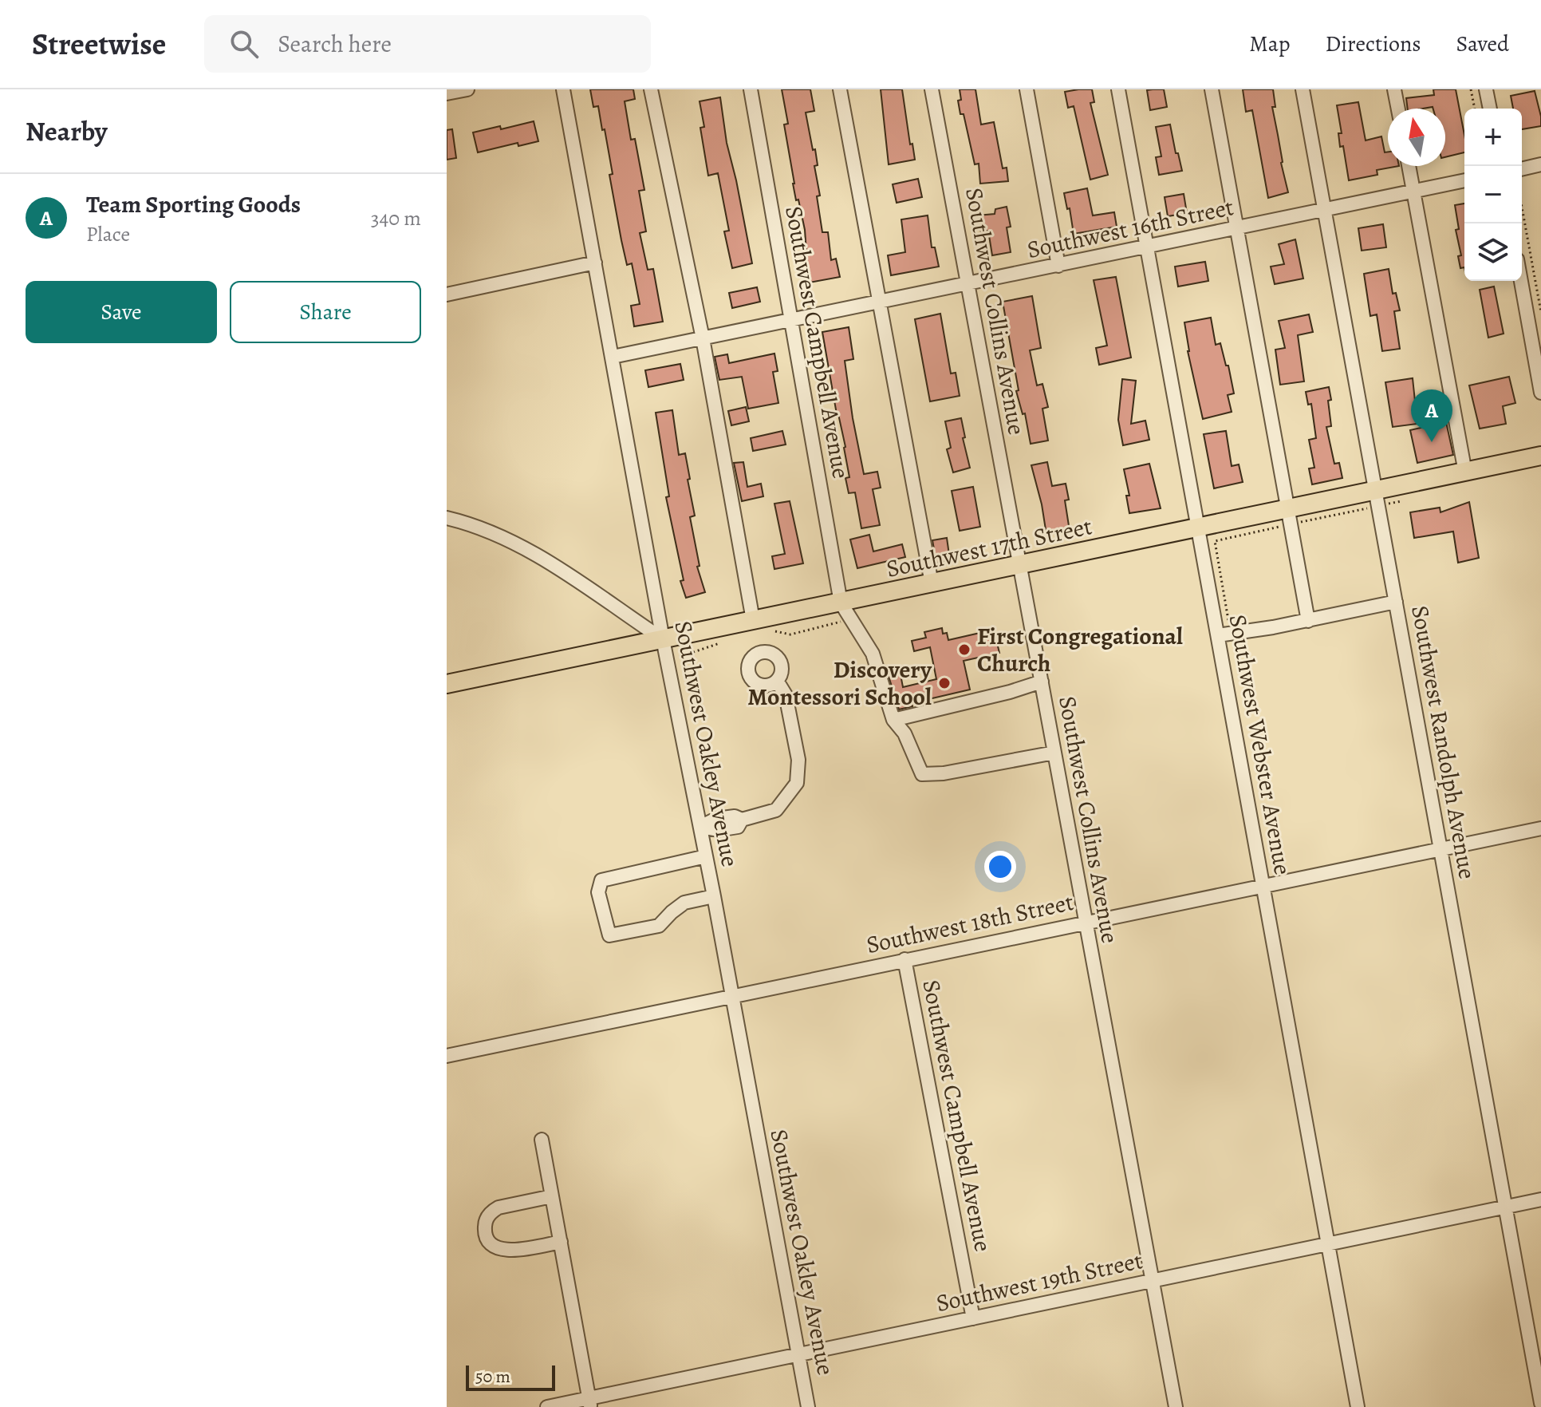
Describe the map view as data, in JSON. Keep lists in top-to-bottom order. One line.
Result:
{"streets":{"main road":["Southwest 17th Street"],"street":["Southwest 16th Street","Southwest Collins Avenue","Southwest Campbell Avenue","Southwest Randolph Avenue","Southwest Oakley Avenue","Southwest Webster Avenue","Southwest 18th Street","Southwest 19th Street"]},"crossings":[["Southwest 16th Street","Southwest Collins Avenue"],["Southwest 16th Street","Southwest Campbell Avenue"],["Southwest 16th Street","Southwest Randolph Avenue"],["Southwest 16th Street","Southwest Oakley Avenue"],["Southwest 16th Street","Southwest Webster Avenue"],["Southwest Collins Avenue","Southwest 17th Street"],["Southwest Collins Avenue","Southwest 18th Street"],["Southwest Collins Avenue","Southwest 19th Street"],["Southwest Campbell Avenue","Southwest 17th Street"],["Southwest Campbell Avenue","Southwest 18th Street"],["Southwest Campbell Avenue","Southwest 19th Street"],["Southwest 17th Street","Southwest Randolph Avenue"],["Southwest 17th Street","Southwest Oakley Avenue"],["Southwest 17th Street","Southwest Webster Avenue"],["Southwest Randolph Avenue","Southwest 18th Street"],["Southwest Randolph Avenue","Southwest 19th Street"],["Southwest Oakley Avenue","Southwest 18th Street"],["Southwest Oakley Avenue","Southwest 19th Street"],["Southwest Webster Avenue","Southwest 18th Street"],["Southwest Webster Avenue","Southwest 19th Street"]],"places":["First Congregational Church","Discovery Montessori School"],"scale_bar":"50 m","north":"top","page":{"header":"Streetwise","search":"Search here","nav":["Map","Directions","Saved"],"heading":"Nearby","map_buttons":["+","−"],"list":[{"mark":"A","name":"Team Sporting Goods","note":"Place","value":"340 m"}],"buttons":["Save","Share"],"pins":"A","scale":"50 m"}}
